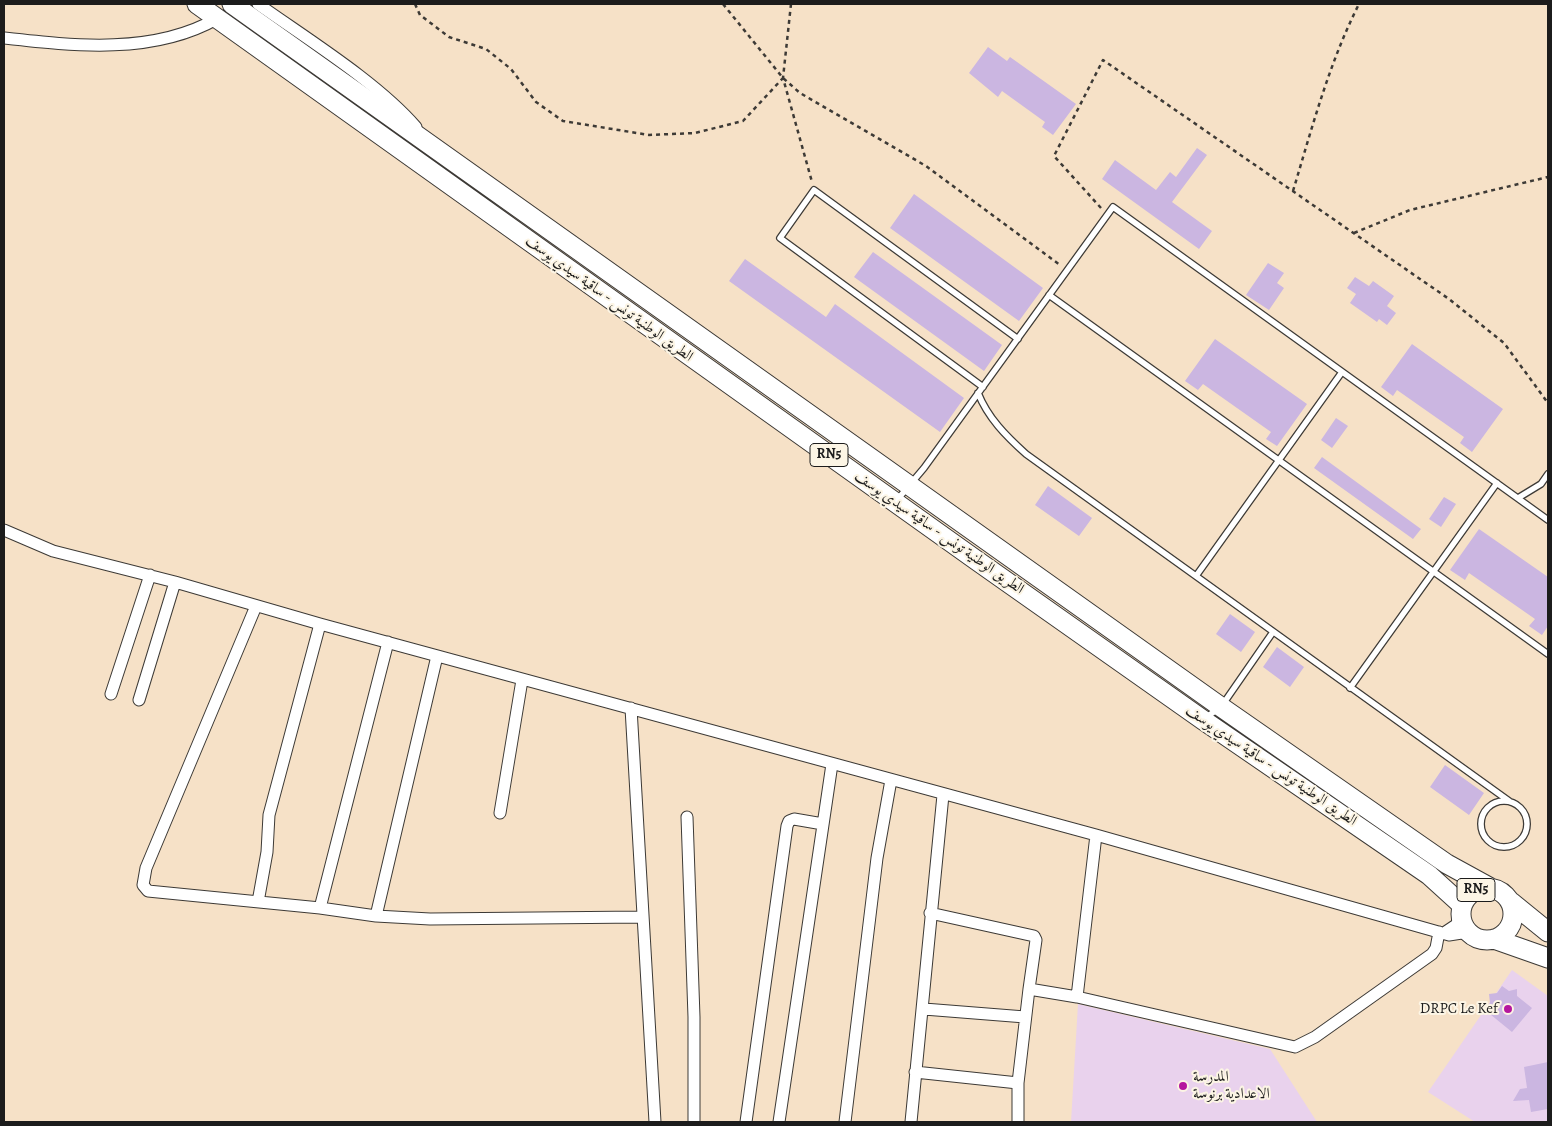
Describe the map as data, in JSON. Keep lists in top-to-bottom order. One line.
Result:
{"streets":{"main road":["الطريق الوطنية تونس - ساقية سيدي يوسف","RN5"]},"crossings":[["الطريق الوطنية تونس - ساقية سيدي يوسف","RN5"]],"places":["DRPC Le Kef","المدرسة الاعدادية برنوسة"]}
